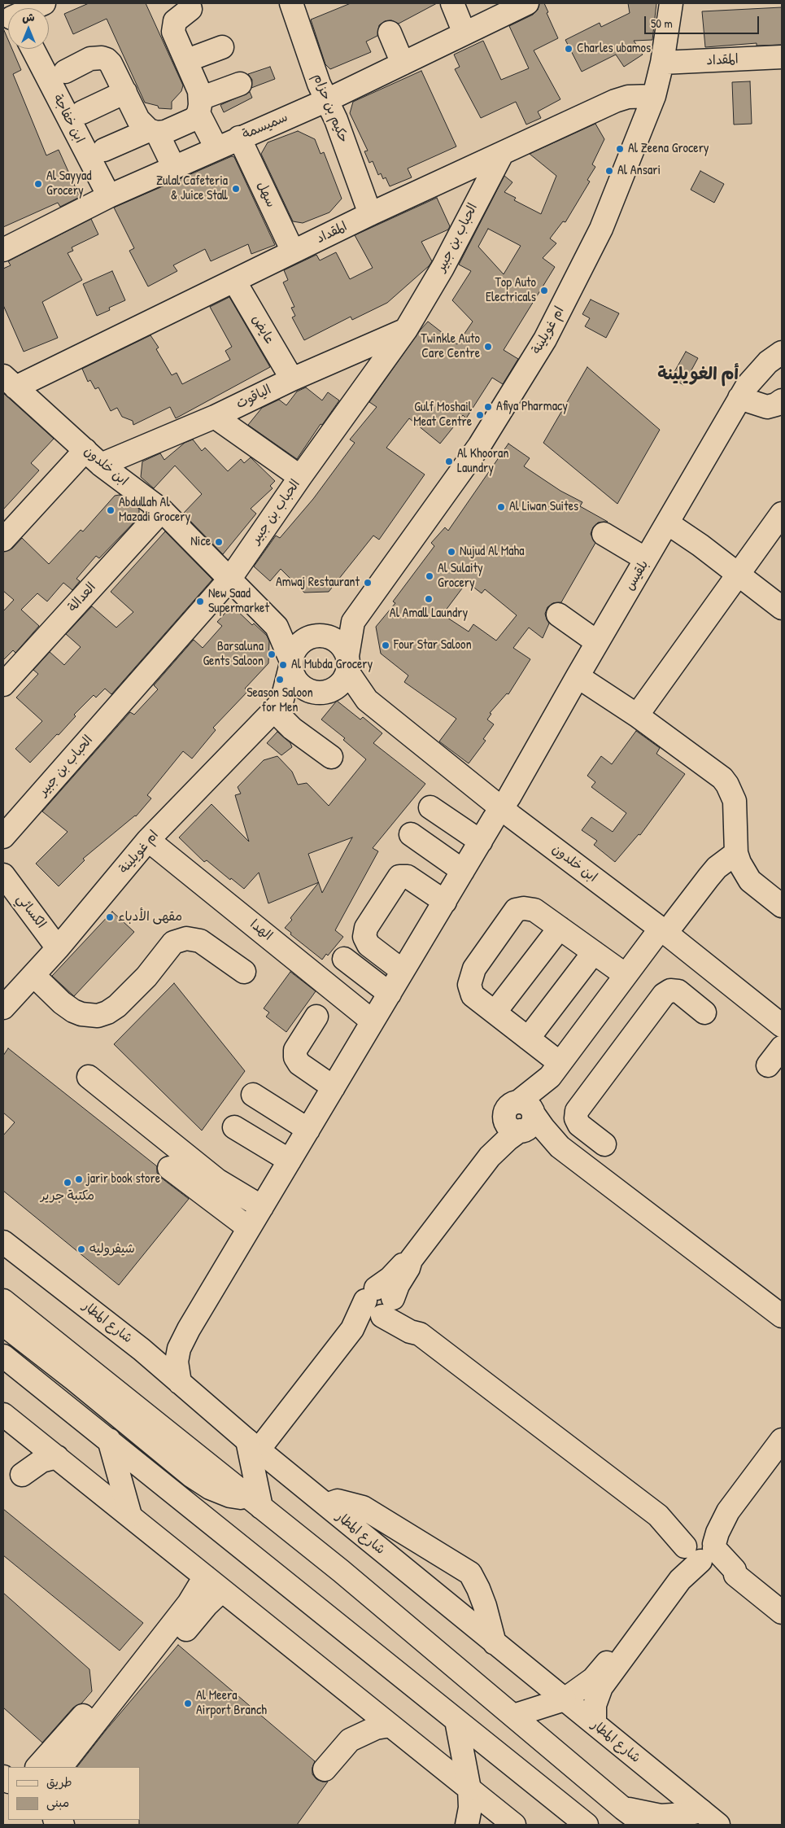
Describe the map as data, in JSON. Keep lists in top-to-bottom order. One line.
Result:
{"streets":{"street":["المقداد","حكيم بن حزام","ابن خفاجة","سميسمة","سهل","الحباب بن جبير","عايض","ام غويلينة","الياقوت","ابن خلدون","بلقيس","العدالة","الكسائي","الهدا","شارع المطار"]},"crossings":[["المقداد","حكيم بن حزام"],["المقداد","سهل"],["المقداد","الحباب بن جبير"],["المقداد","عايض"],["المقداد","ام غويلينة"],["المقداد","ابن خلدون"],["حكيم بن حزام","سميسمة"],["ابن خفاجة","سميسمة"],["سميسمة","سهل"],["الحباب بن جبير","الياقوت"],["الحباب بن جبير","ابن خلدون"],["عايض","الياقوت"],["ام غويلينة","ابن خلدون"],["ام غويلينة","الكسائي"],["ام غويلينة","الهدا"],["الياقوت","ابن خلدون"],["ابن خلدون","بلقيس"],["ابن خلدون","العدالة"],["بلقيس","الهدا"],["بلقيس","شارع المطار"]],"districts":["أم الغويلينة"],"places":["Charles ubamos","Al Zeena Grocery","Al Ansari","Al Sayyad Grocery","Zulal Cafeteria & Juice Stall","Top Auto Electricals","Twinkle Auto Care Centre","Afiya Pharmacy","Gulf Moshail Meat Centre","Al Khooran Laundry","Al Liwan Suites","Abdullah Al Mazadi Grocery","Nice","Nujud Al Maha","Al Sulaity Grocery","Amwaj Restaurant","Al Amall Laundry","New Saad Supermarket","Four Star Saloon","Barsaluna Gents Saloon","Al Mubda Grocery","Season Saloon for Men","مقهى الأدباء","jarir book store","مكتبة جرير","شيفروليه","Al Meera Airport Branch"],"legend":["طريق","مبنى"],"scale_bar":"50 m","north":"top"}
